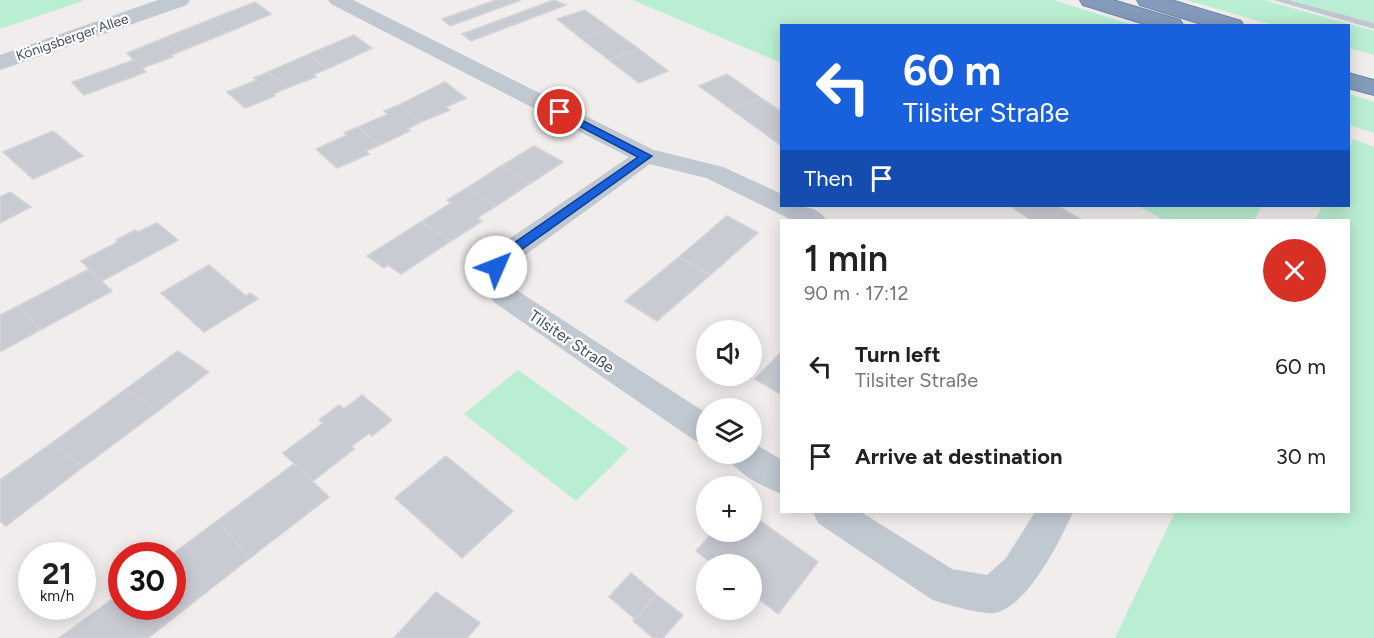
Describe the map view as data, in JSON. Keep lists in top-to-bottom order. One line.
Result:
{"streets":{"street":["Königsberger Allee","Tilsiter Straße"]},"page":{"turn":["60 m","Tilsiter Straße"],"then":"Then","heading":["1 min","90 m · 17:12"],"map_buttons":["+","−"],"list":[{"name":"Turn left","note":"Tilsiter Straße","value":"60 m"},{"name":"Arrive at destination","value":"30 m"}],"speed":"21 km/h","limit":"30"}}
